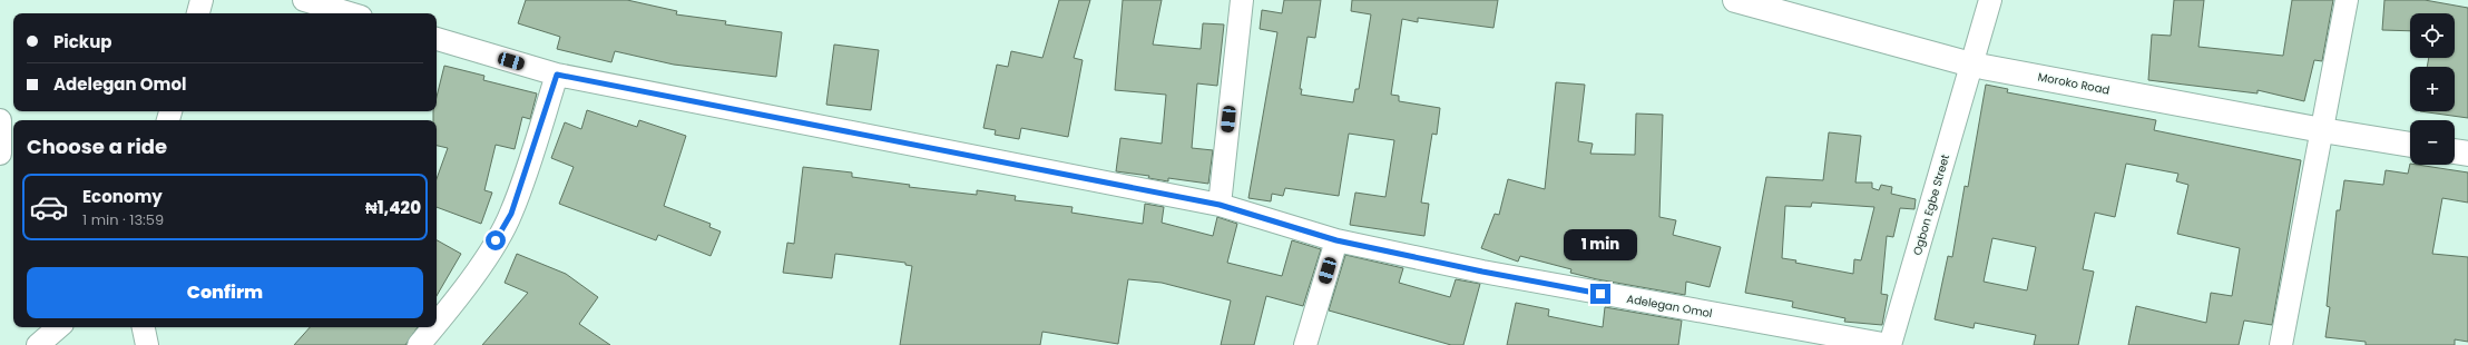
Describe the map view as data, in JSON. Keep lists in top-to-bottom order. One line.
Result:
{"streets":{"street":["Moroko Road","Ogbon Egbe Street","Adelegan Omol"]},"crossings":[["Moroko Road","Ogbon Egbe Street"],["Ogbon Egbe Street","Adelegan Omol"]],"page":{"map_buttons":["+","−"],"banner":["Pickup","Adelegan Omol"],"heading":"Choose a ride","list":[{"name":"Economy","note":"1 min · 13:59","value":"₦1,420"}],"bubble":"1 min","buttons":"Confirm"}}
